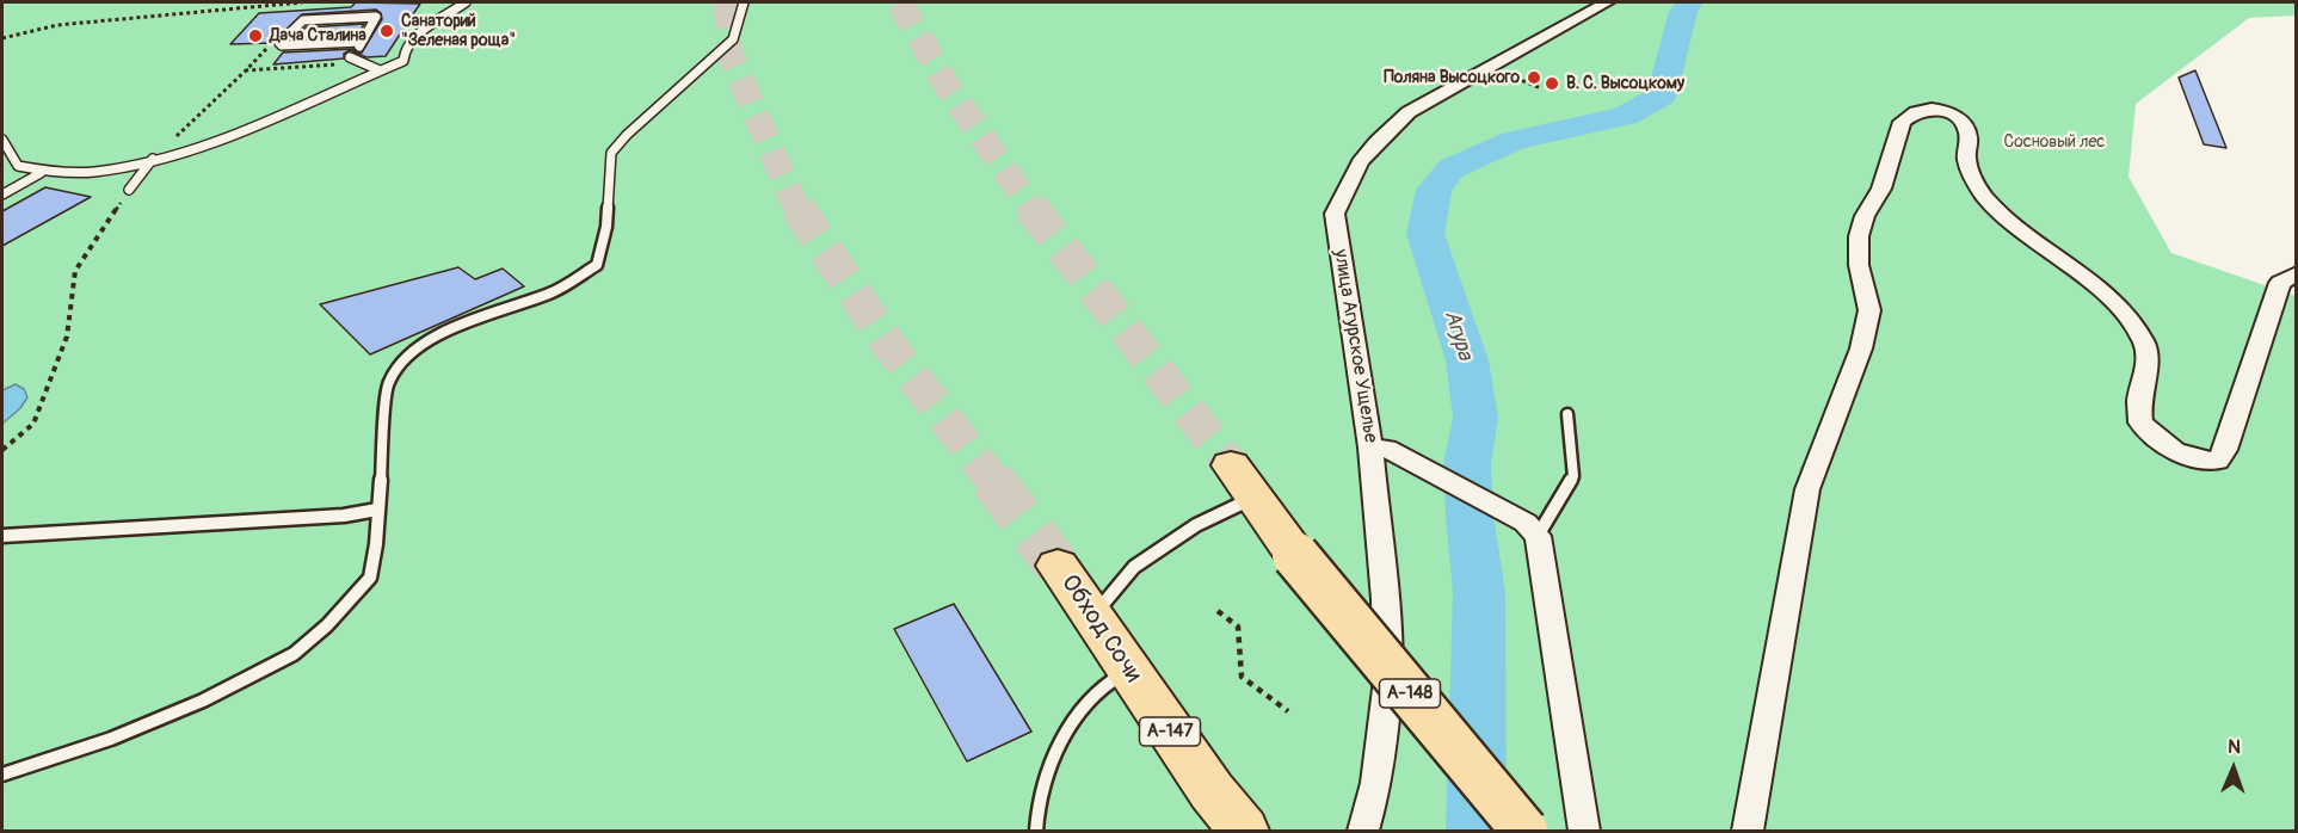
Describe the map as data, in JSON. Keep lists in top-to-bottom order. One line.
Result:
{"streets":{"highway":["Обход Сочи","А-148","А-147"],"street":["улица Агурское Ущелье"]},"water":["Агура"],"parks":["Сосновый лес"],"places":["Санаторий \"Зеленая роща\"","Дача Сталина","Поляна Высоцкого","В. С. Высоцкому"],"north":"top"}
